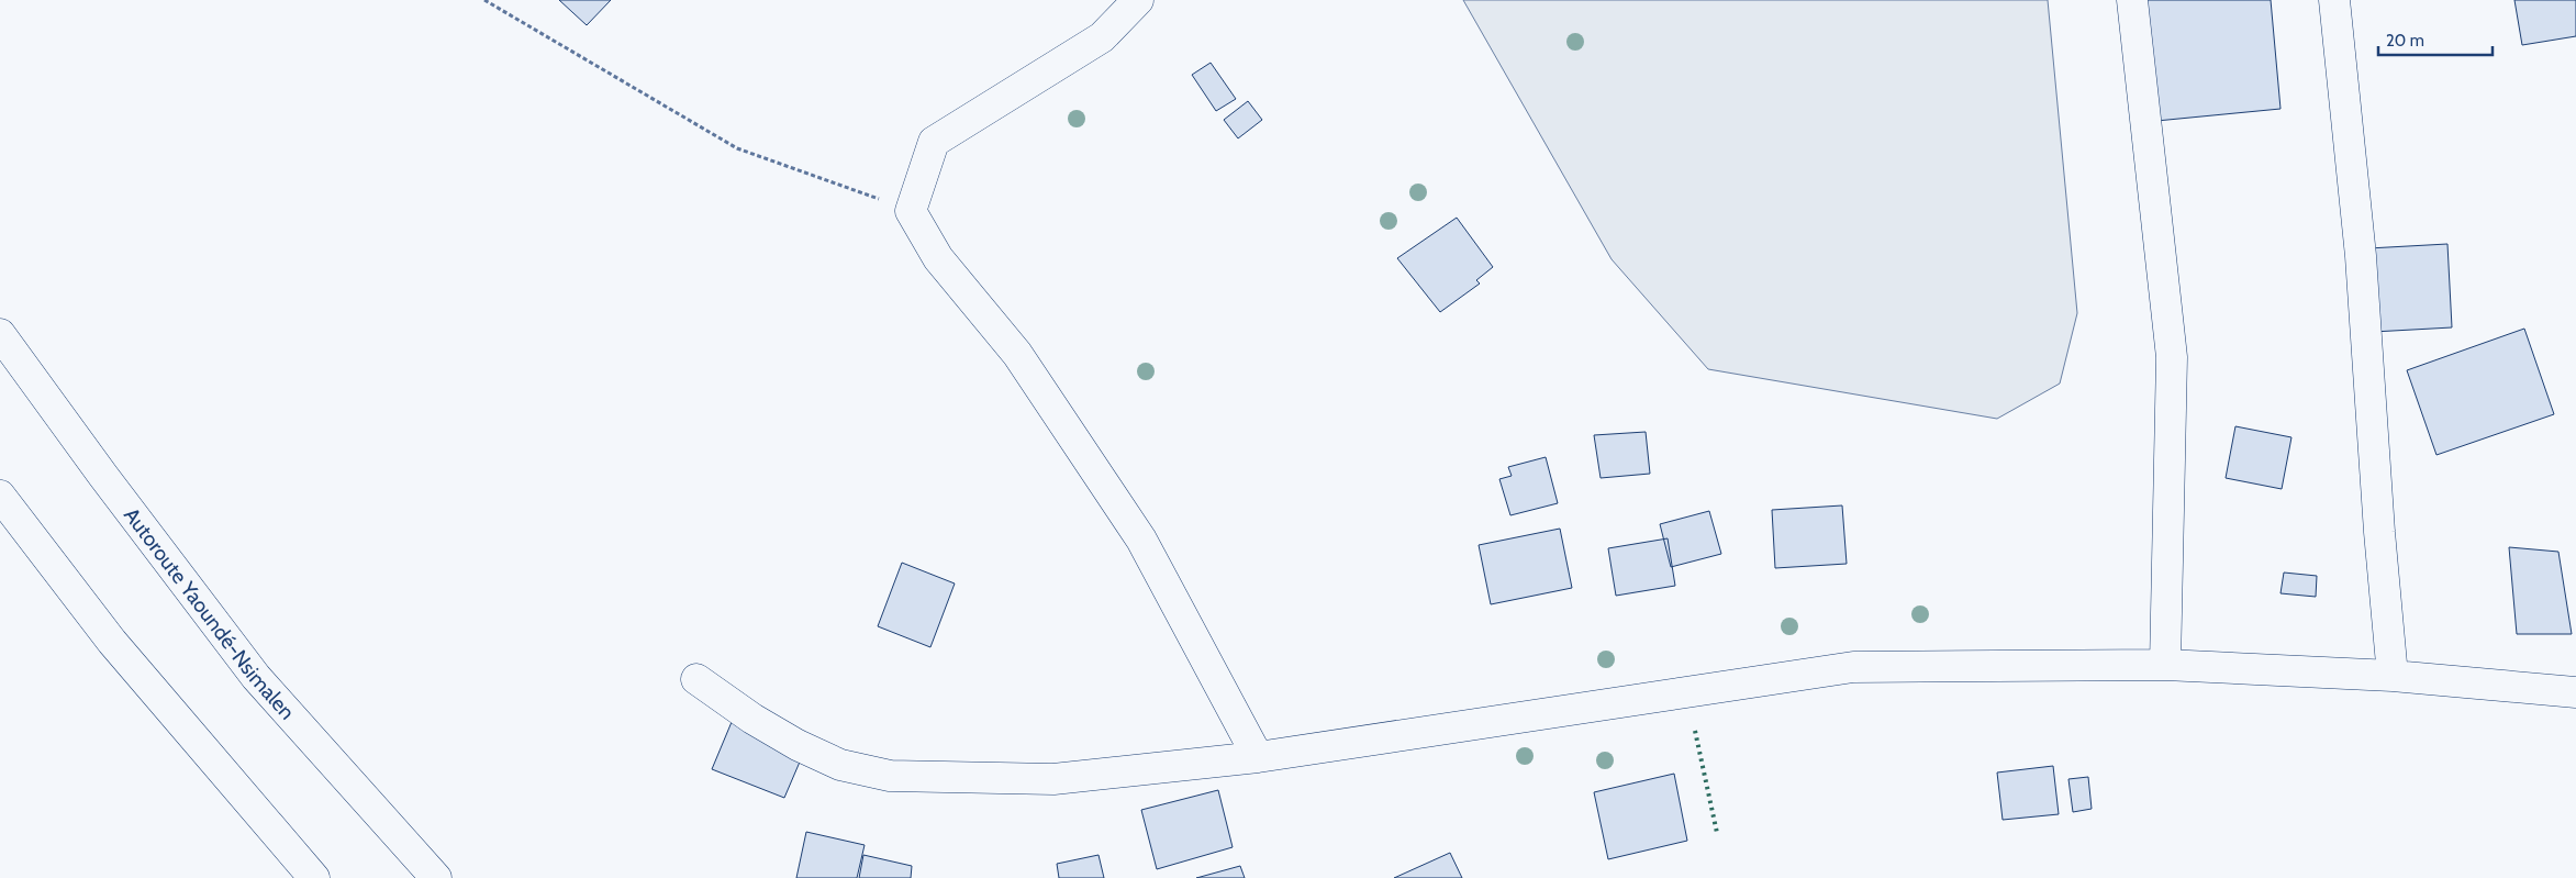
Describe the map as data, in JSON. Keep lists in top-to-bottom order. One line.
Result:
{"streets":{"main road":["Autoroute Yaoundé-Nsimalen"]},"scale_bar":"20 m"}
